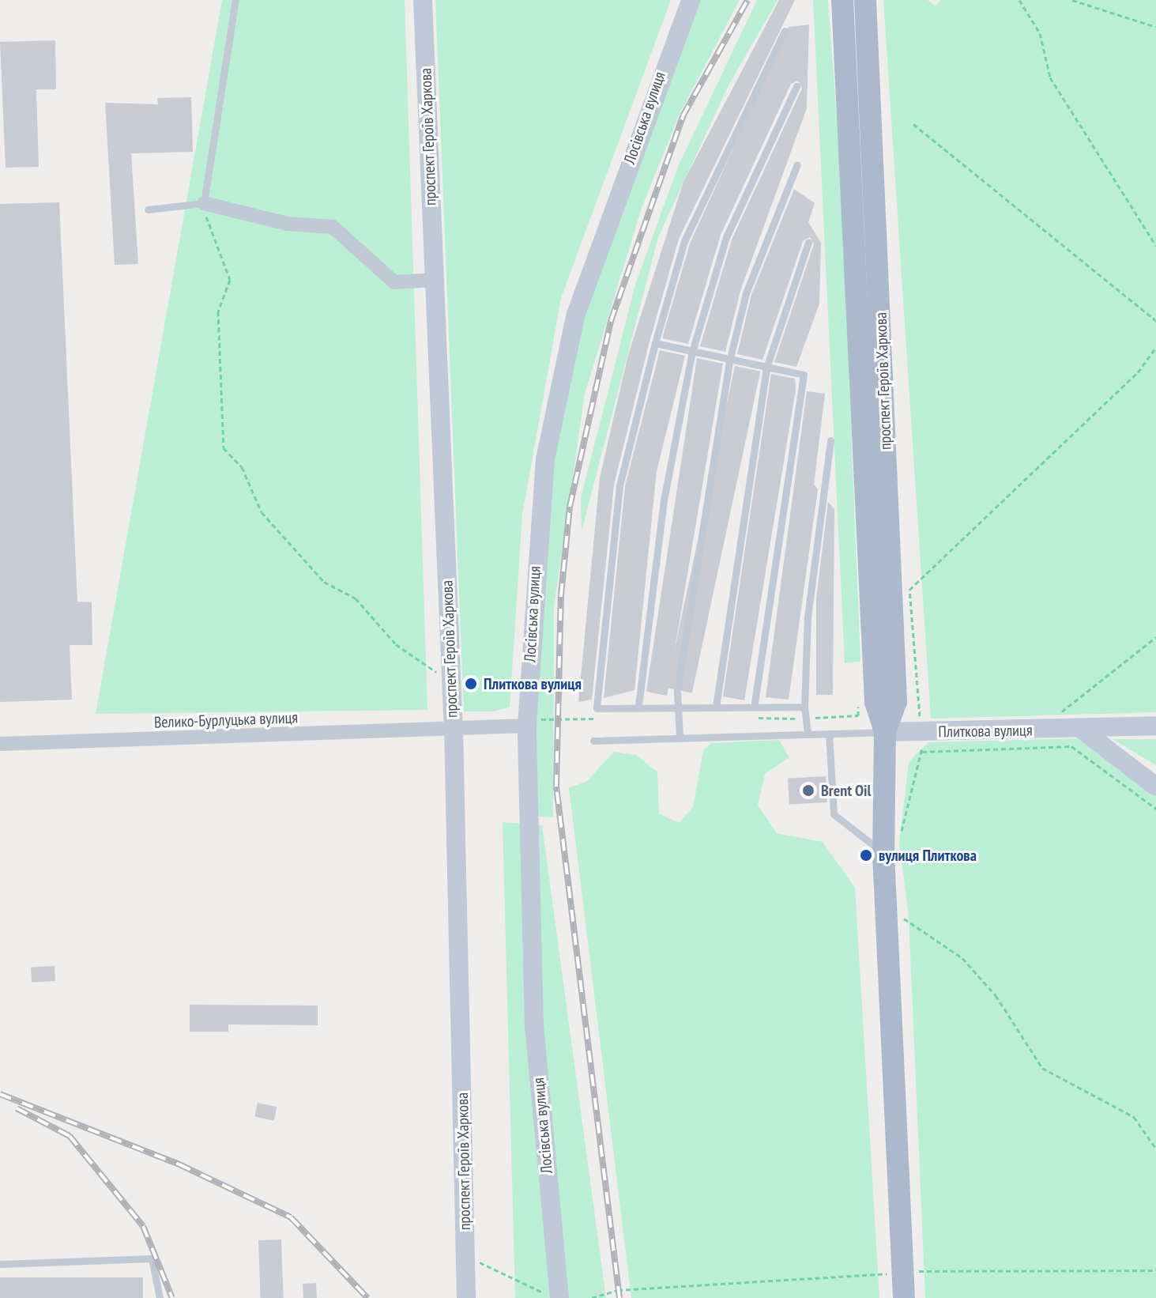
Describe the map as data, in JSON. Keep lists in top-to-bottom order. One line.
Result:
{"streets":{"main road":["проспект Героїв Харкова"],"street":["Лосівська вулиця","Велико-Бурлуцька вулиця","Плиткова вулиця"]},"crossings":[["проспект Героїв Харкова","Велико-Бурлуцька вулиця"],["проспект Героїв Харкова","Плиткова вулиця"]],"places":["Плиткова вулиця","Brent Oil","вулиця Плиткова"]}
